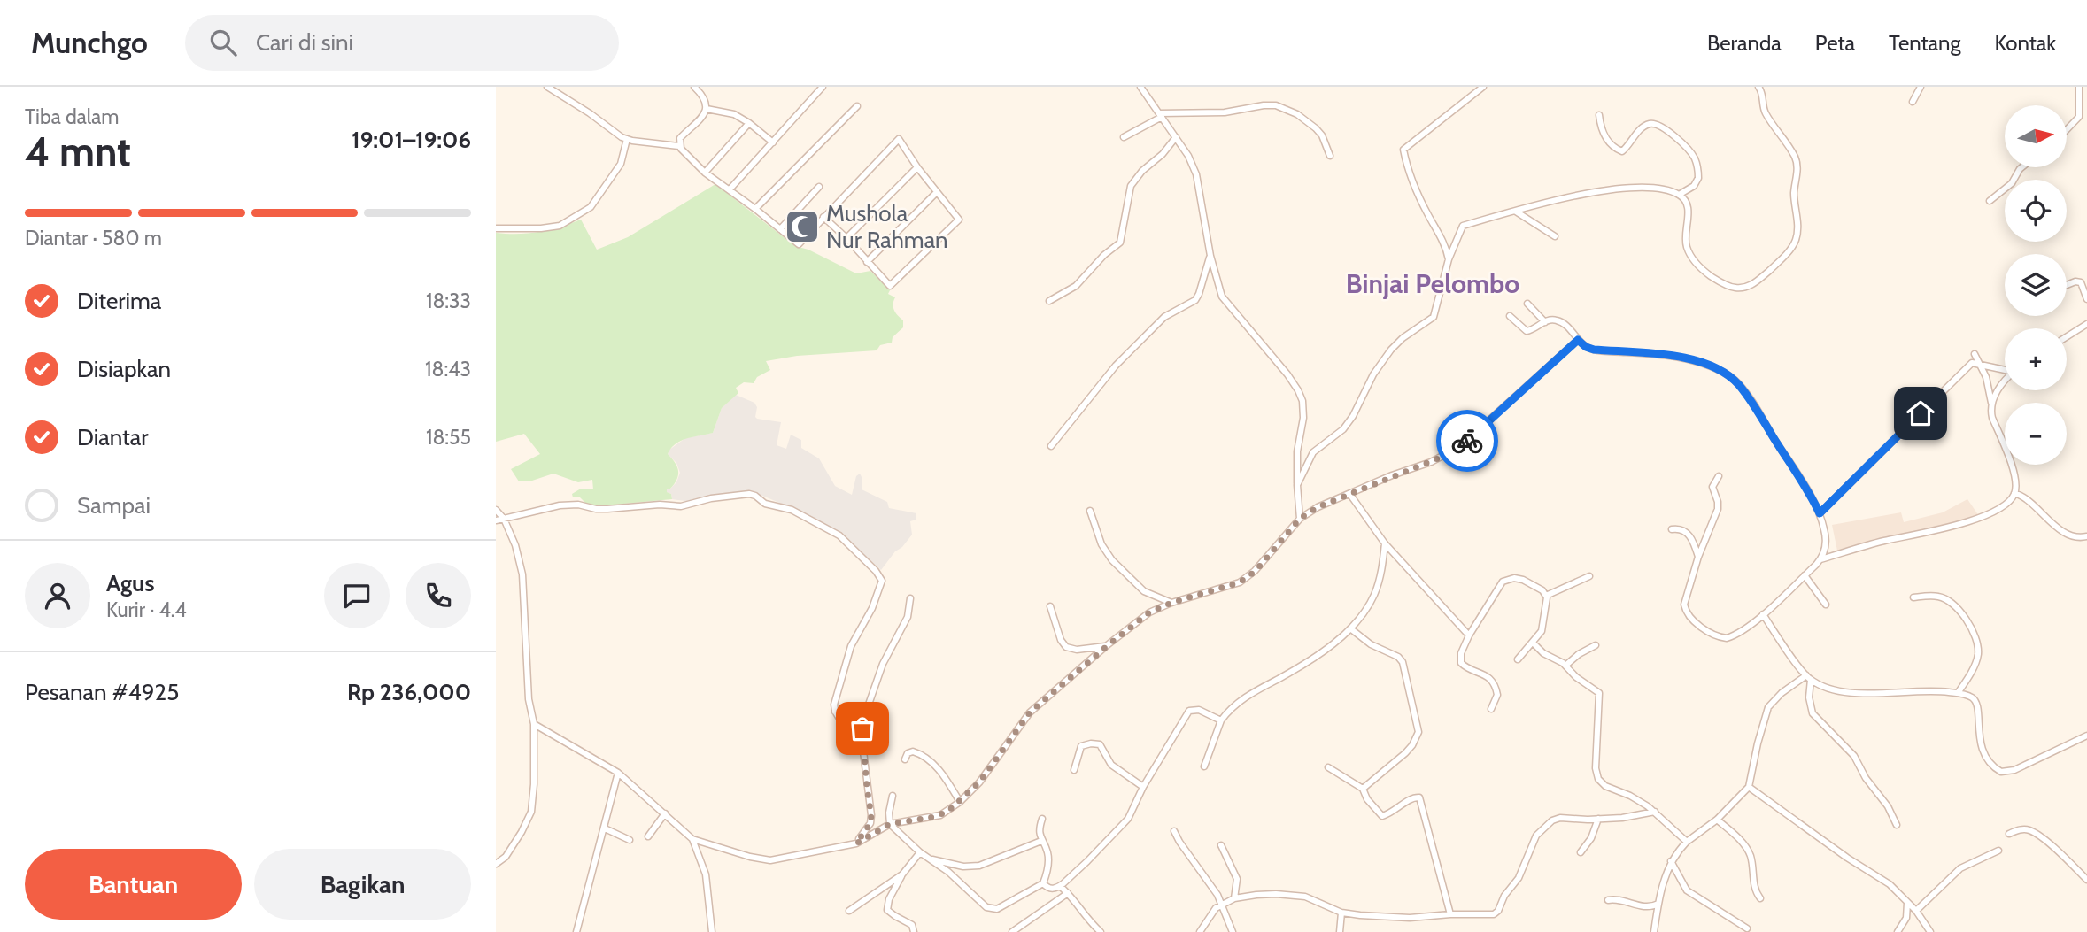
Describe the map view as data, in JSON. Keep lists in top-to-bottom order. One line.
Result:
{"districts":["Binjai Pelombo"],"places":{"mosque":["Mushola Nur Rahman"]},"north":"right","page":{"header":"Munchgo","search":"Cari di sini","nav":["Beranda","Peta","Tentang","Kontak"],"heading":["4 mnt","Tiba dalam","19:01–19:06"],"panel":["Agus","Kurir · 4.4","Pesanan #4925","Rp 236,000"],"map_buttons":["+","−"],"bar":"Diantar · 580 m","list":[["Diterima","18:33"],["Disiapkan","18:43"],["Diantar","18:55"],"Sampai"],"buttons":["Bantuan","Bagikan"]}}
